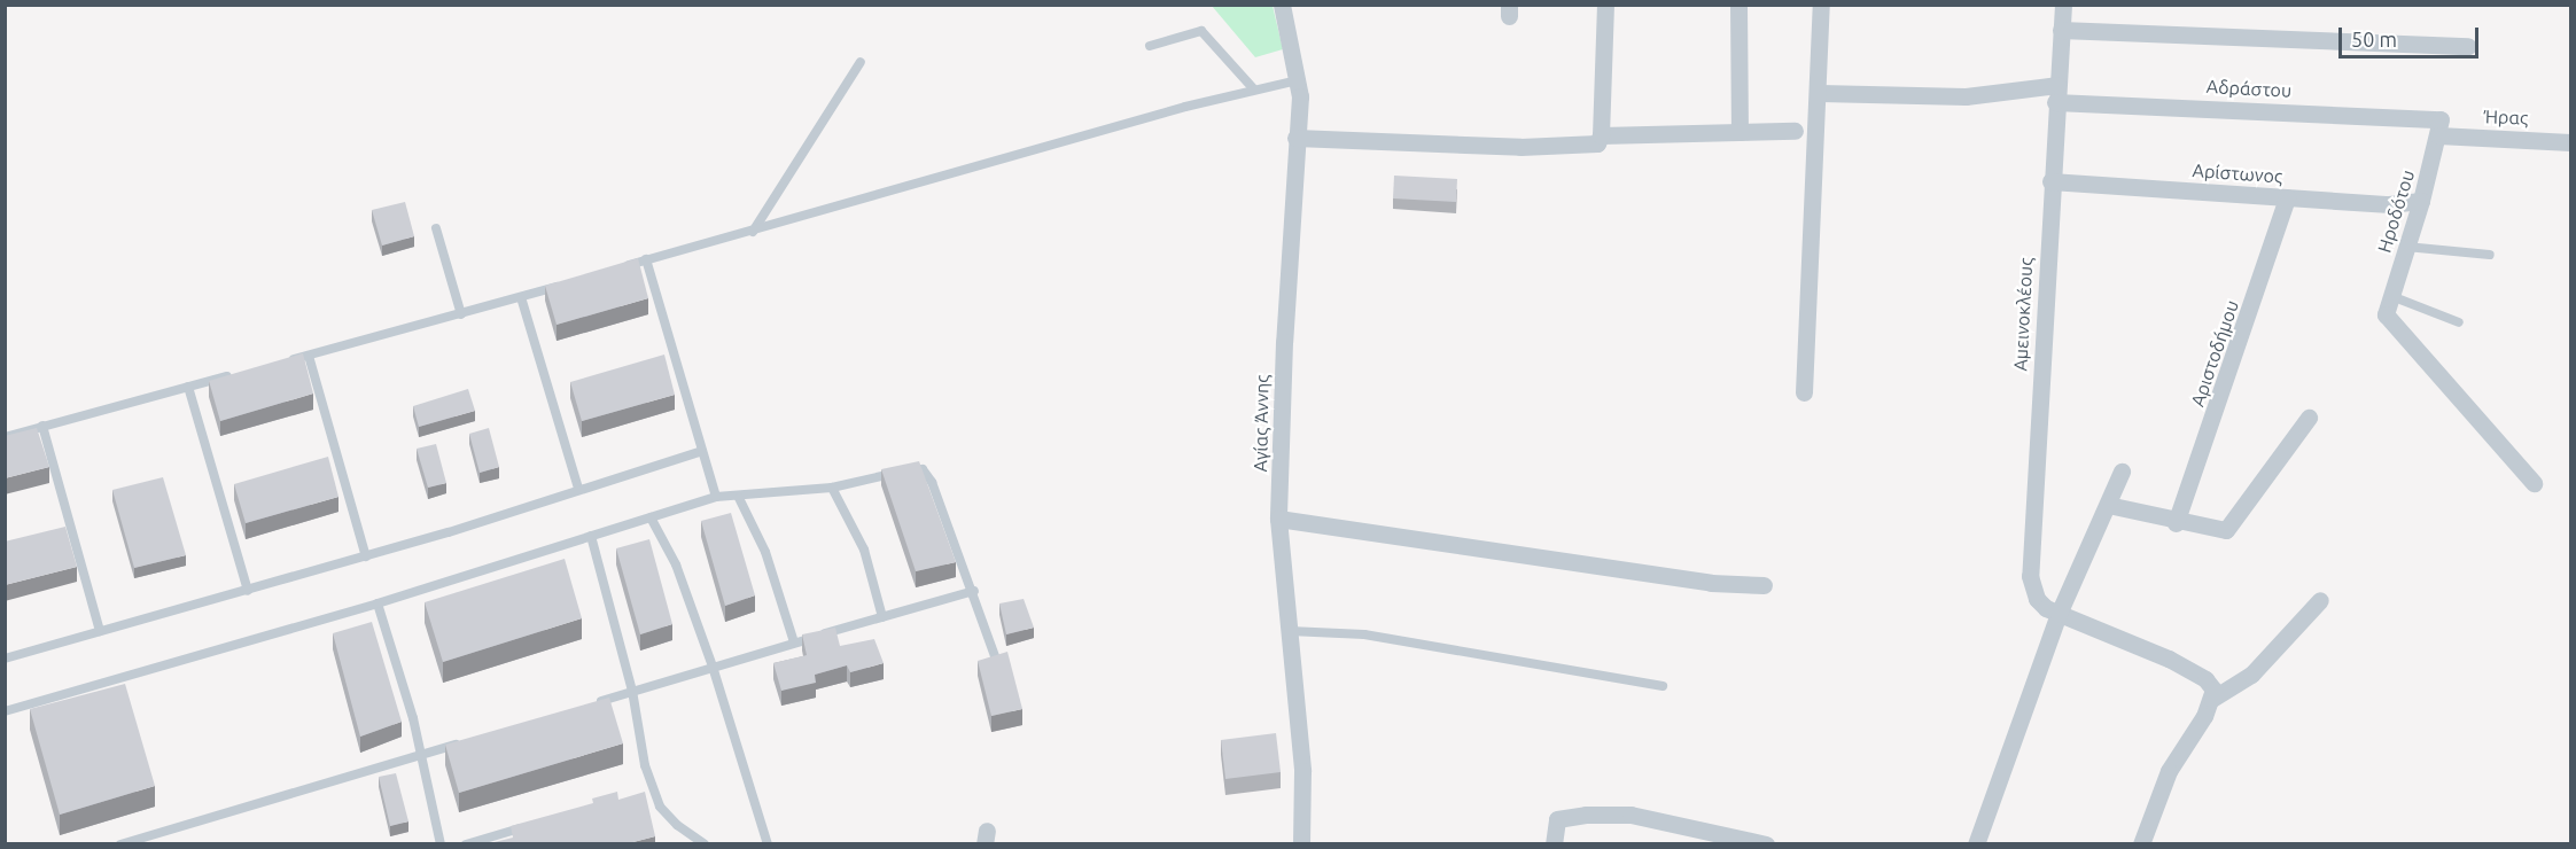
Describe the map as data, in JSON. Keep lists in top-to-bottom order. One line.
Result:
{"streets":{"street":["Αδράστου","Ήρας","Αρίστωνος","Ηροδότου","Αμεινοκλέους","Αριστοδήμου","Αγίας Άννης"]},"crossings":[["Αδράστου","Ήρας"],["Αδράστου","Ηροδότου"],["Αδράστου","Αμεινοκλέους"],["Ήρας","Ηροδότου"],["Αρίστωνος","Ηροδότου"],["Αρίστωνος","Αμεινοκλέους"],["Αρίστωνος","Αριστοδήμου"]],"scale_bar":"50 m"}
